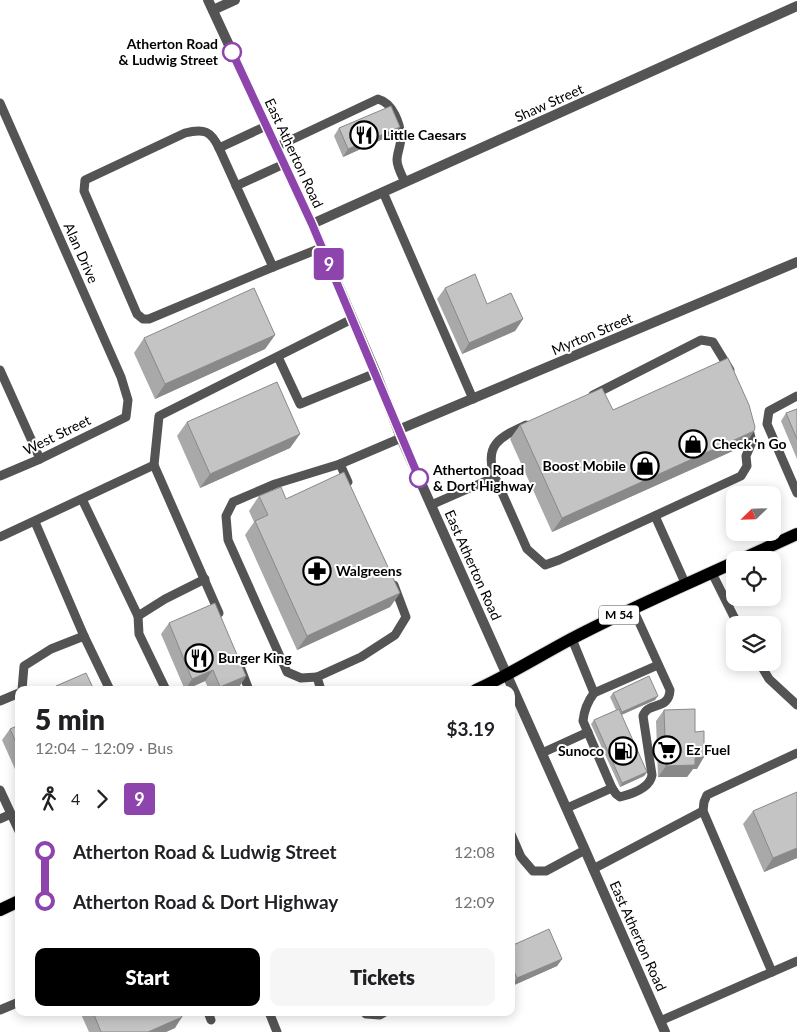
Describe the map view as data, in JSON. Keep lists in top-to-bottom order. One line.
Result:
{"streets":{"main road":["M 54"],"street":["Shaw Street","East Atherton Road","Myrton Street"],"lane":["Alan Drive","West Street"]},"crossings":[["Shaw Street","East Atherton Road"],["East Atherton Road","Myrton Street"],["East Atherton Road","M 54"],["Alan Drive","West Street"]],"places":{"other":["Atherton Road & Ludwig Street","Atherton Road & Dort Highway"],"restaurant":["Little Caesars","Burger King"],"shop":["Check 'n Go","Boost Mobile"],"pharmacy":["Walgreens"],"supermarket":["Ez Fuel"],"fuel station":["Sunoco"]},"lines":["bus line 9"],"north":"bottom left","page":{"on_map":"9","heading":["5 min","12:04 – 12:09 · Bus","$3.19"],"legs":["4","9"],"list":[{"name":"Atherton Road & Ludwig Street","value":"12:08"},{"name":"Atherton Road & Dort Highway","value":"12:09"}],"buttons":["Start","Tickets"]}}
